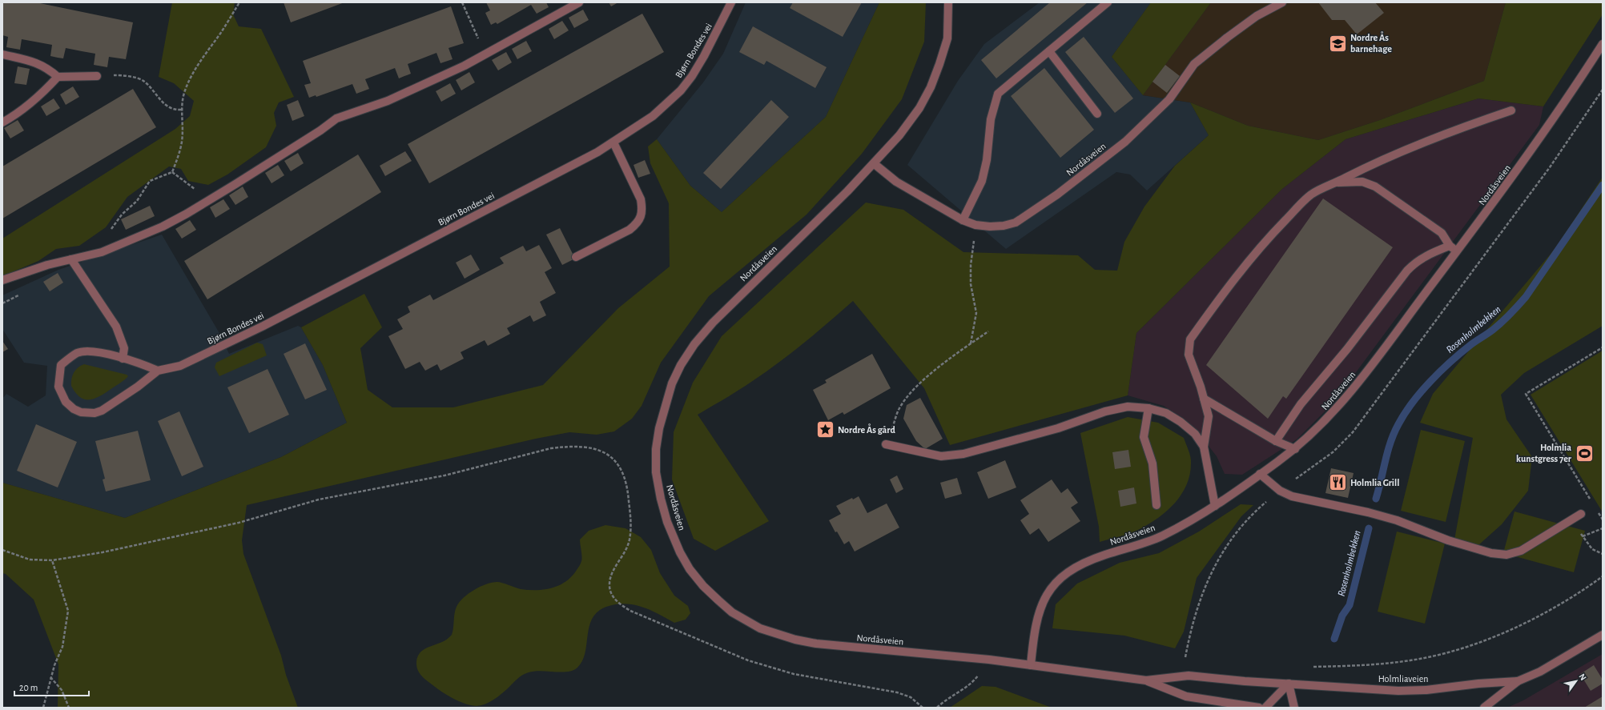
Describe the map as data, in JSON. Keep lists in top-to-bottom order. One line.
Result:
{"streets":{"street":["Bjørn Bondes vei","Nordåsveien","Holmliaveien"]},"crossings":[["Nordåsveien","Holmliaveien"]],"water":["Rosenholmbekken"],"places":{"school or university":["Nordre Ås barnehage"],"place":["Nordre Ås gård"],"sports":["Holmlia kunstgress 7er"],"restaurant":["Holmlia Grill"]},"scale_bar":"20 m","north":"top right"}
